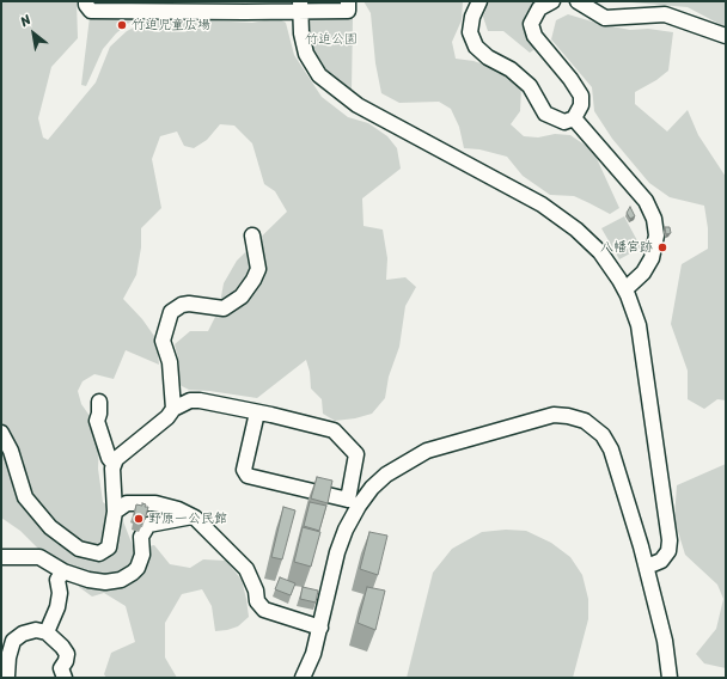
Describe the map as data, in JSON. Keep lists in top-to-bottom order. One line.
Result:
{"parks":["竹迫公園"],"places":["竹迫児童広場","八幡宮跡","野原一公民館"],"north":"top left"}
